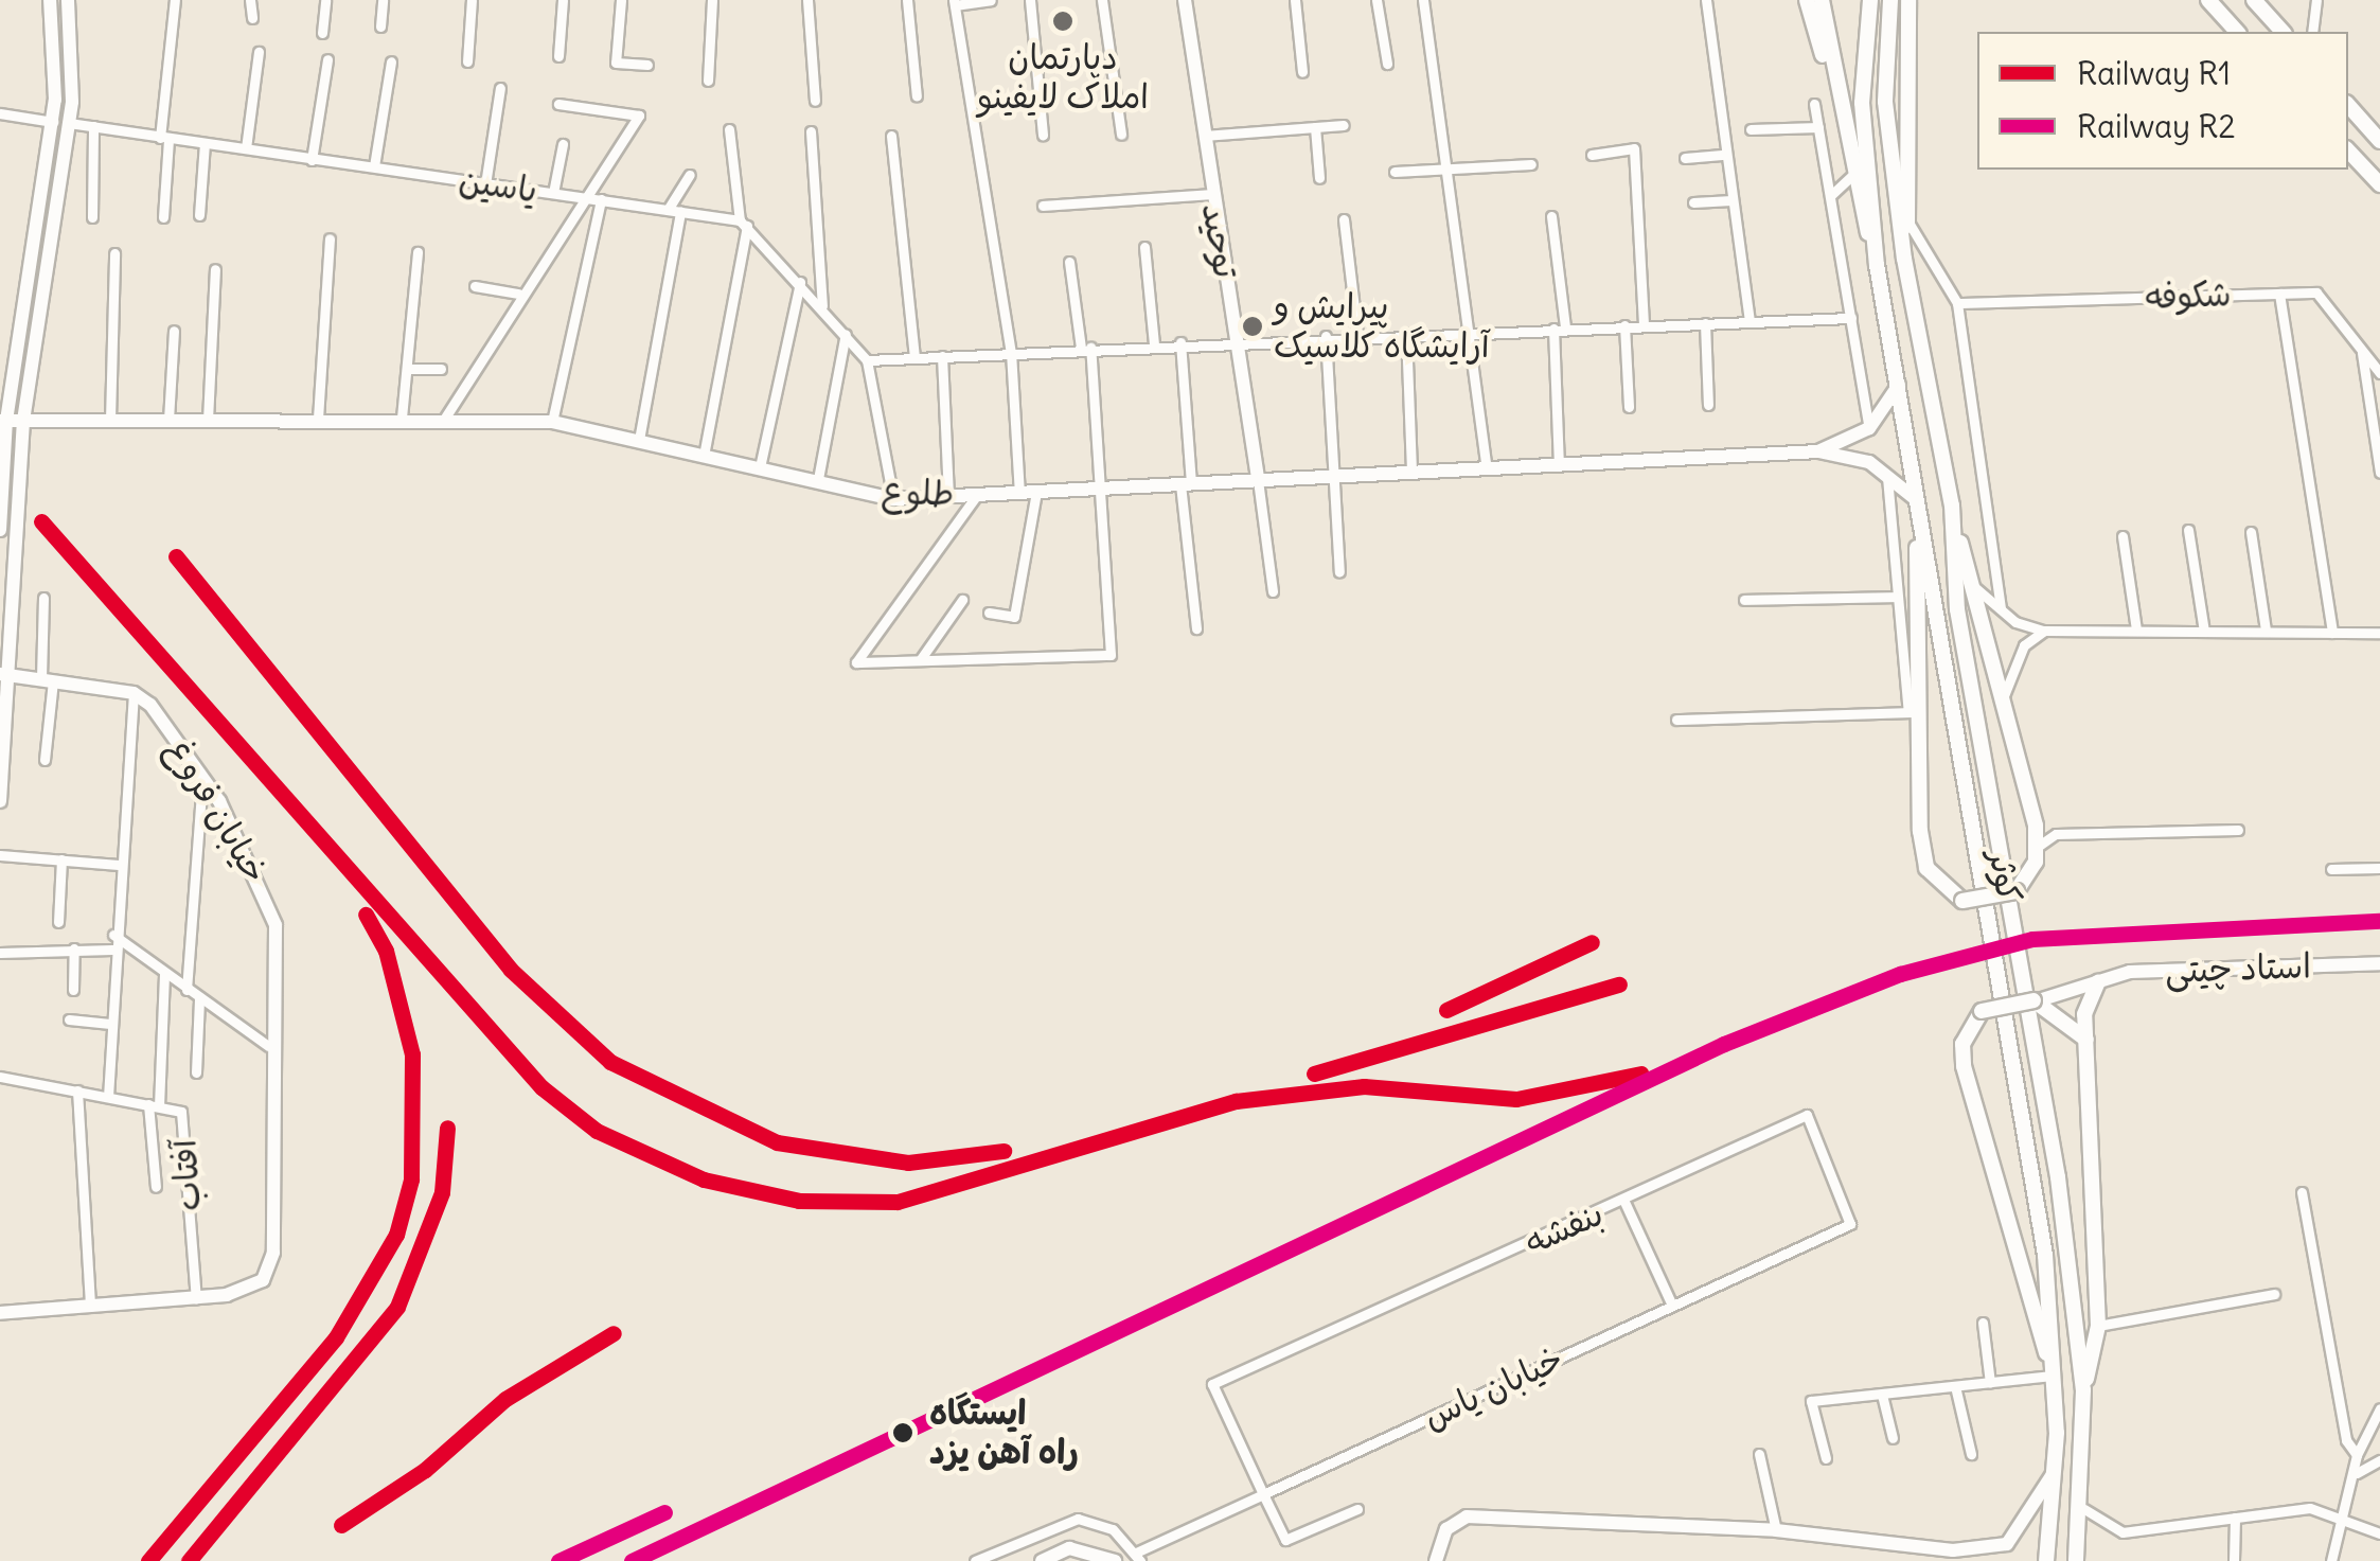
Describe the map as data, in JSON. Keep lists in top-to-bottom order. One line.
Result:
{"streets":{"main road":["کوثر"],"street":["یاسین","توحید","شکوفه","طلوع","خیابان فروغ","استاد چیتی","آفتاب","بنفشه","خیابان یاس"]},"crossings":[["توحید","طلوع"],["خیابان فروغ","آفتاب"],["بنفشه","خیابان یاس"]],"places":["دپارتمان املاک لایفینو","پیرایش و آرایشگاه کلاسیک","ایستگاه راه آهن یزد"],"lines":["rail line R1","rail line R2"],"legend":["Railway R1","Railway R2"]}
